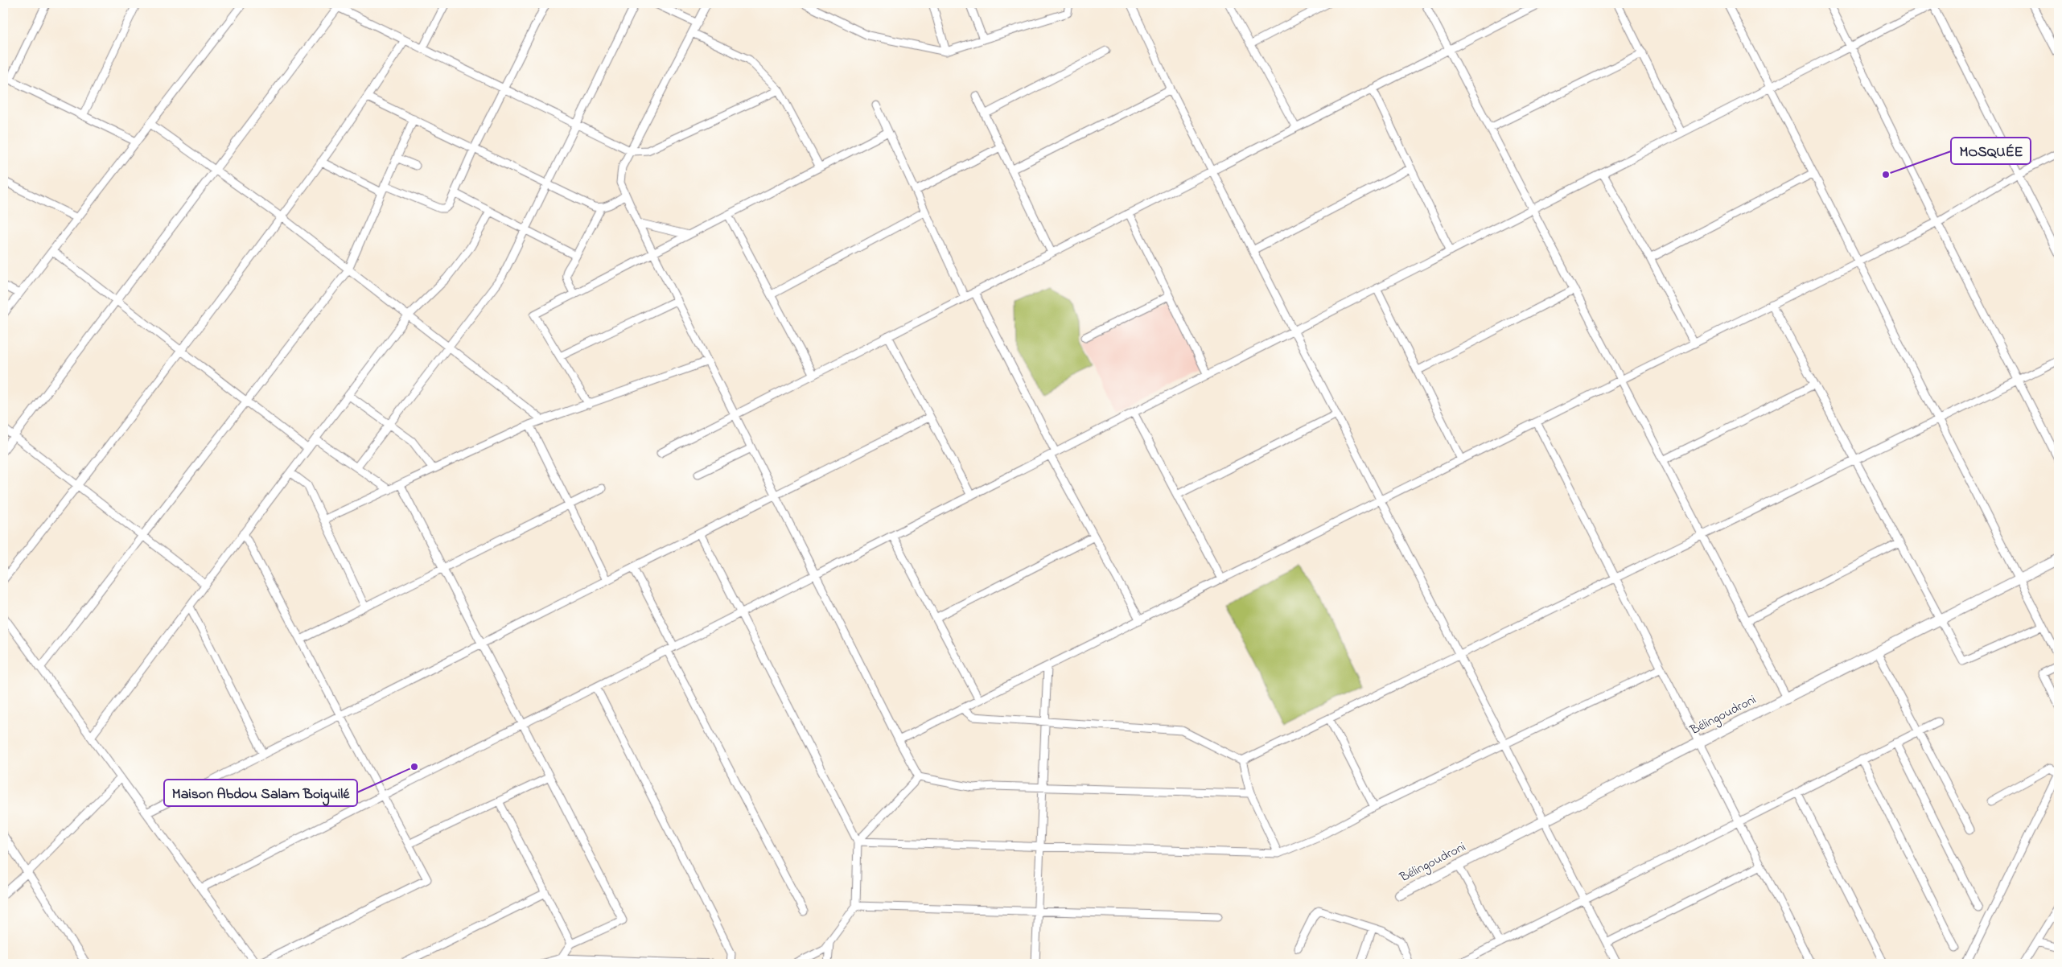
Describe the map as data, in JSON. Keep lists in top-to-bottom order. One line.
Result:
{"streets":{"street":["Bélingoudroni"]},"places":["MOSQUÉE","Maison Abdou Salam Boiguilé"]}
